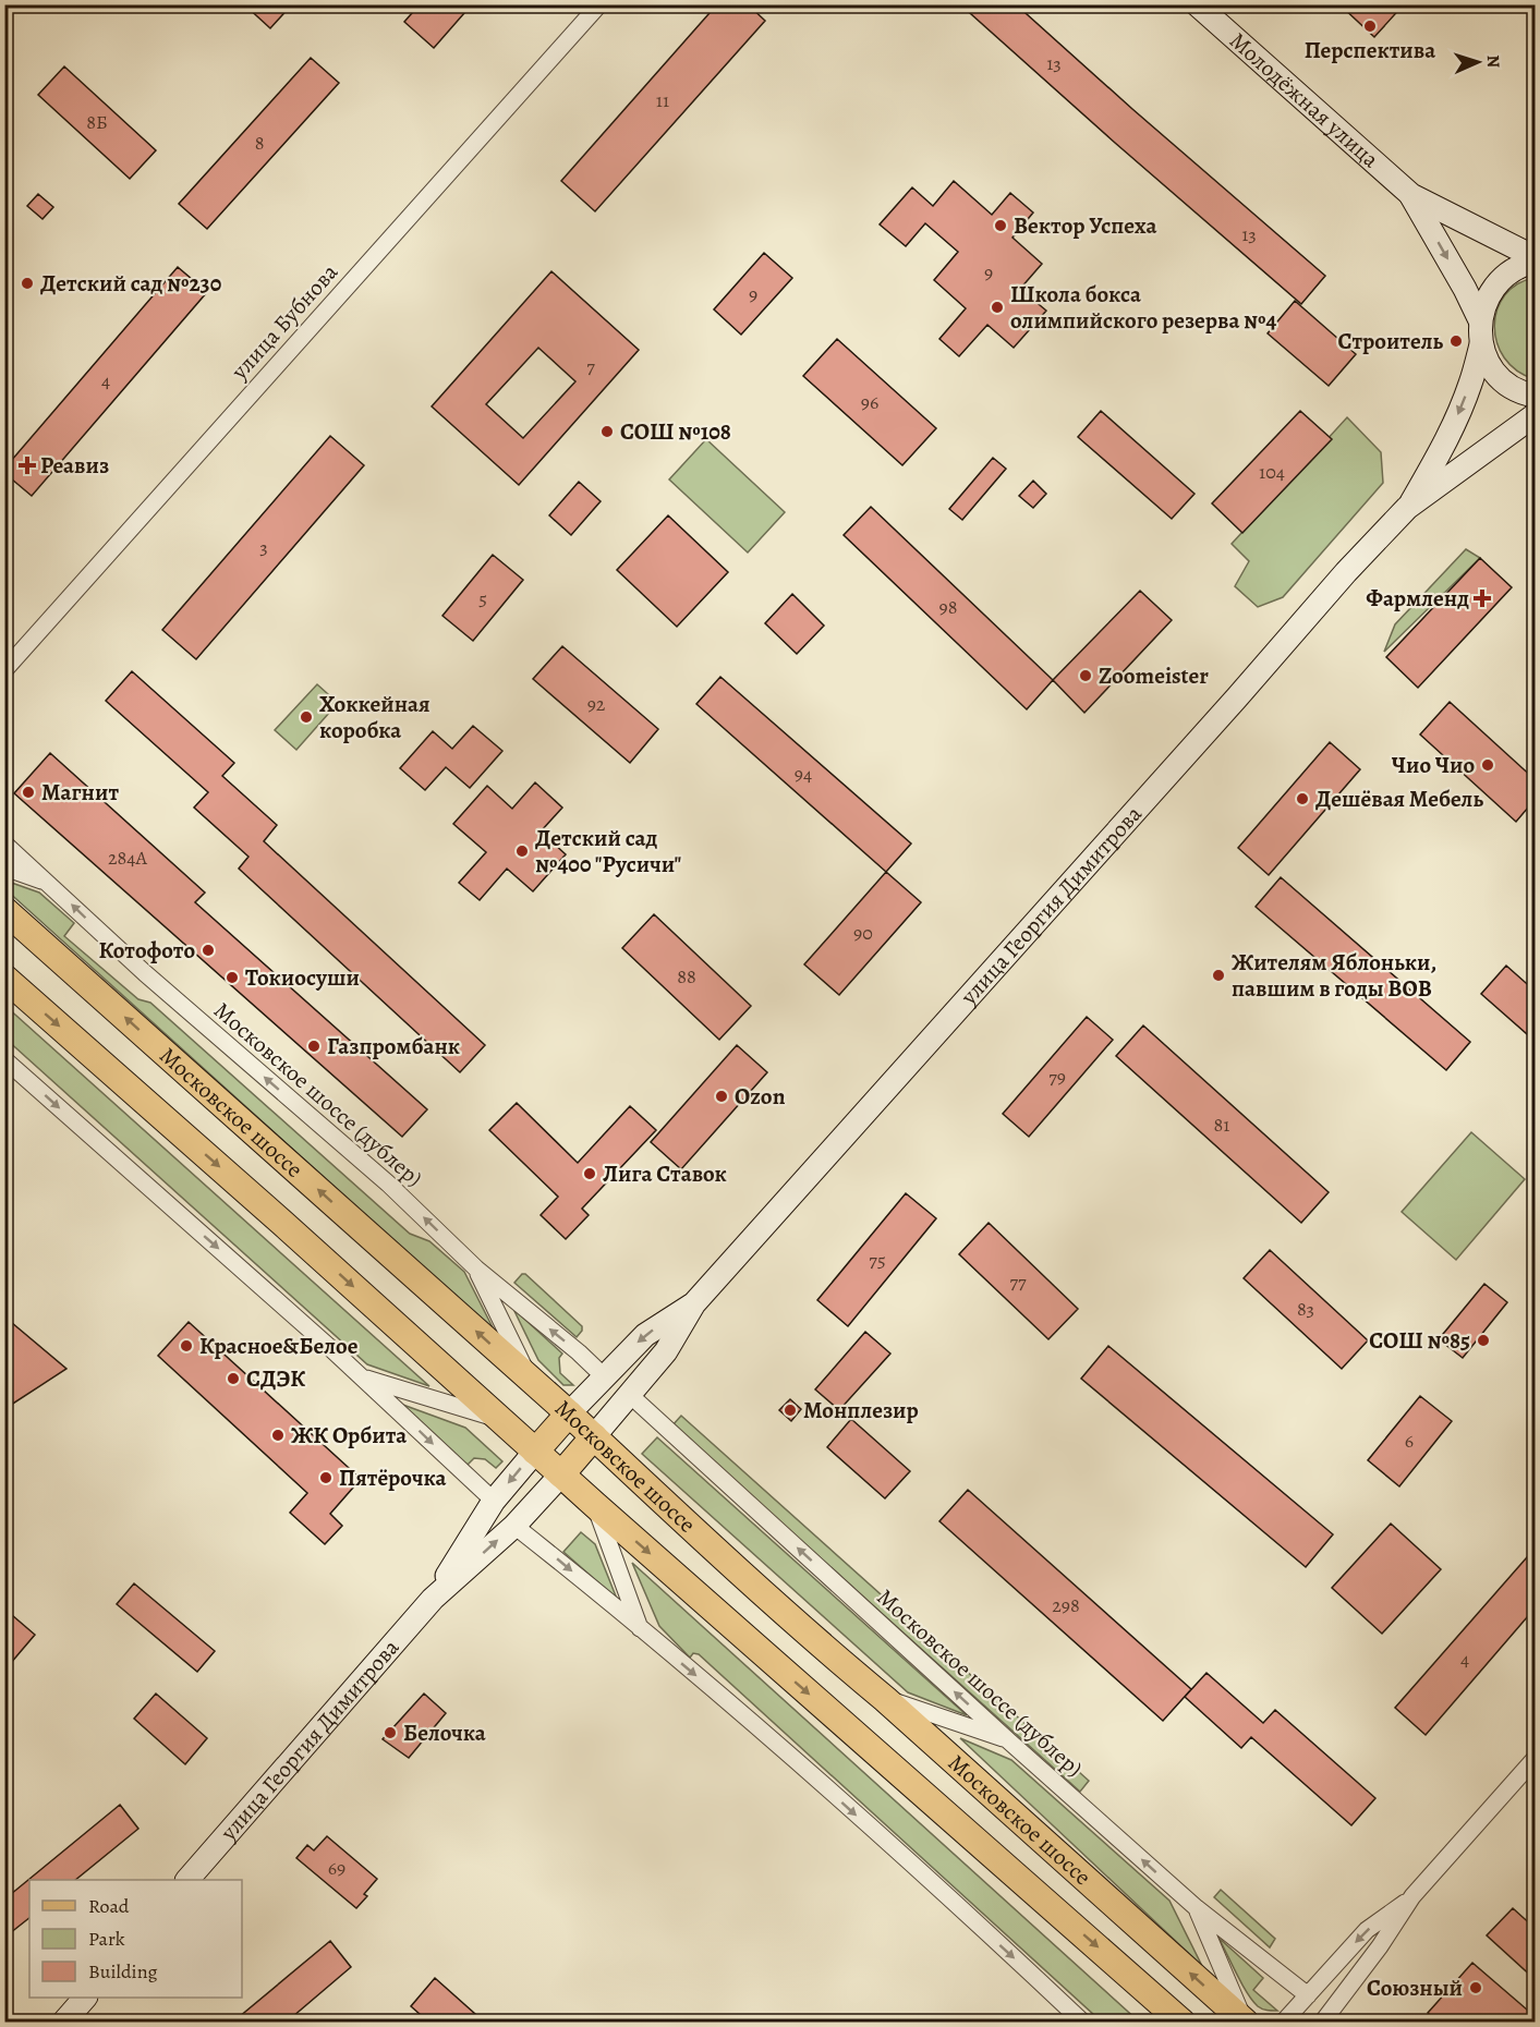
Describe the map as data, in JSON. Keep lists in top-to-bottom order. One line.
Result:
{"streets":{"main road":["Молодёжная улица","улица Георгия Димитрова","Московское шоссе"],"street":["улица Бубнова","Московское шоссе (дублер)"]},"crossings":[["улица Георгия Димитрова","Московское шоссе (дублер)"],["улица Георгия Димитрова","Московское шоссе"]],"one_way":["Московское шоссе (дублер)"],"places":{"other":["Перспектива","Вектор Успеха","Детский сад №230","Школа бокса олимпийского резерва №4","Строитель","СОШ №108","Zoomeister","Хоккейная коробка","Чио Чио","Магнит","Дешёвая Мебель","Детский сад №400 \"Русичи\"","Котофото","Жителям Яблоньки, павшим в годы ВОВ","Токиосуши","Газпромбанк","Ozon","Лига Ставок","СОШ №85","Красное&Белое","СДЭК","Монплезир","ЖК Орбита","Пятёрочка","Белочка","Союзный"],"health":["Реавиз","Фармленд"]},"house_numbers":["13","11","8Б","8","13","9","9","7","4","96","104","3","5","98","92","94","284А","90","88","79","81","75","77","83","6","298","4","69"],"legend":["Road","Park","Building"],"north":"right"}
